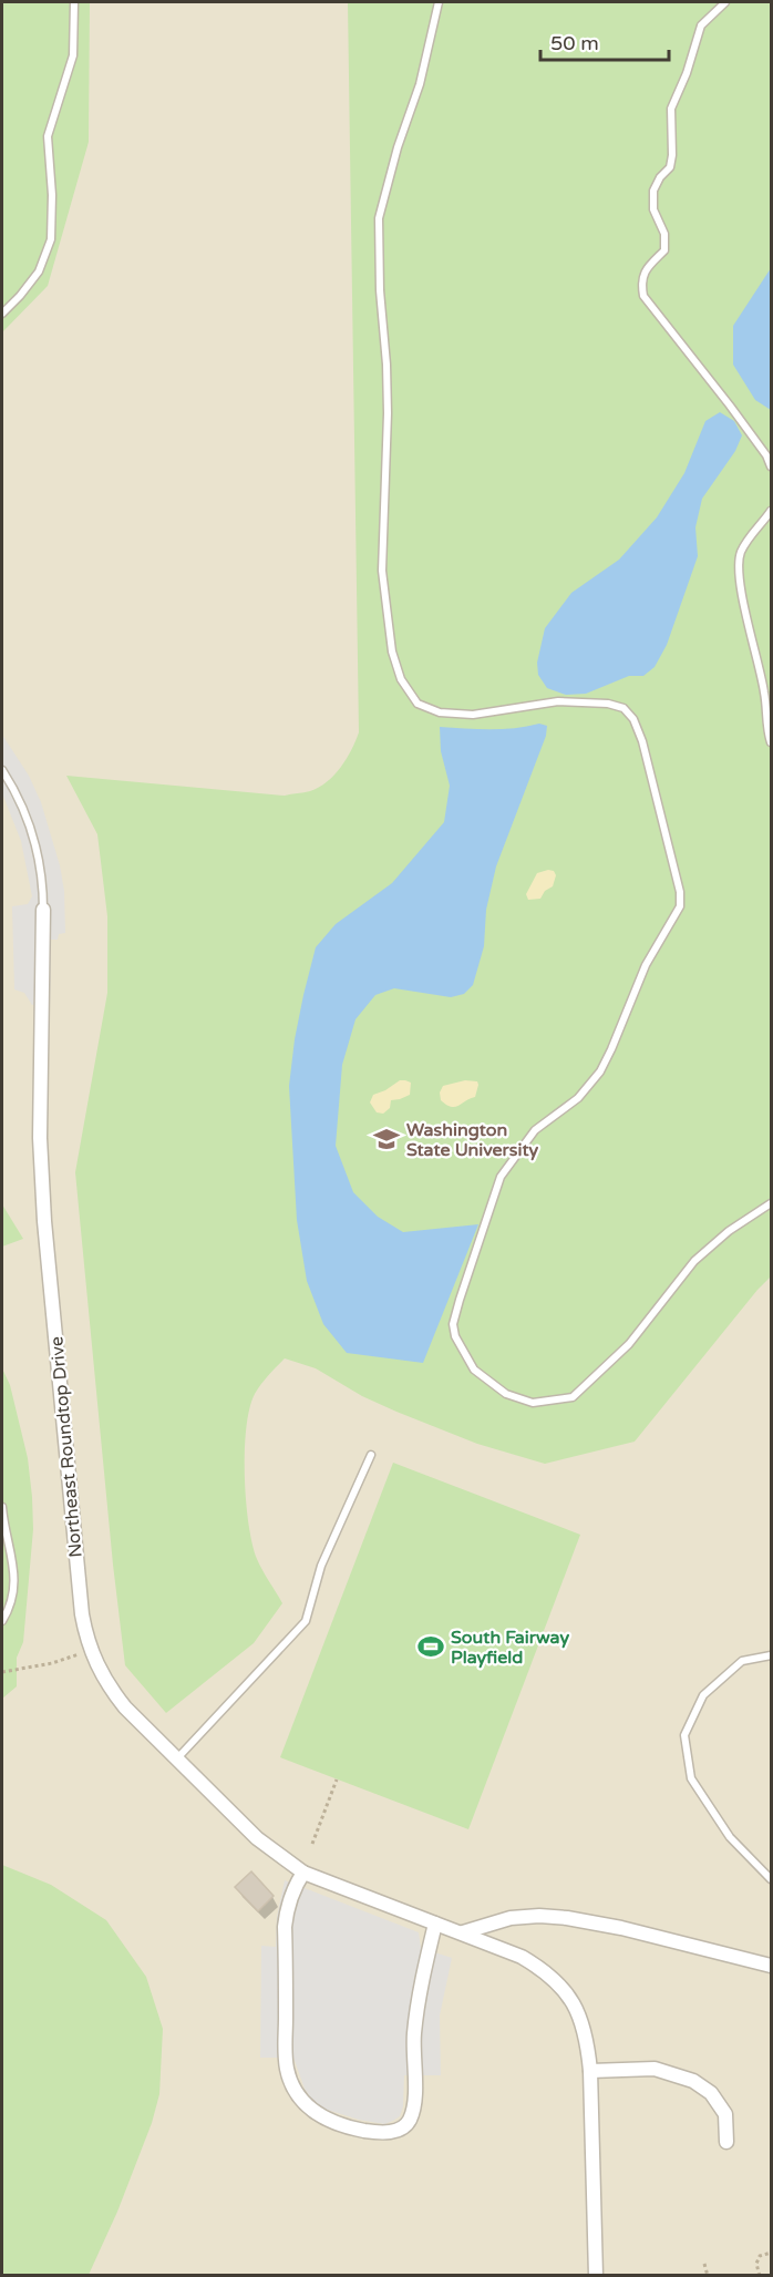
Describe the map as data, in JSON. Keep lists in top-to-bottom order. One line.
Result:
{"streets":{"street":["Northeast Roundtop Drive"]},"places":{"school or university":["Washington State University"],"sports":["South Fairway Playfield"]},"scale_bar":"50 m"}
